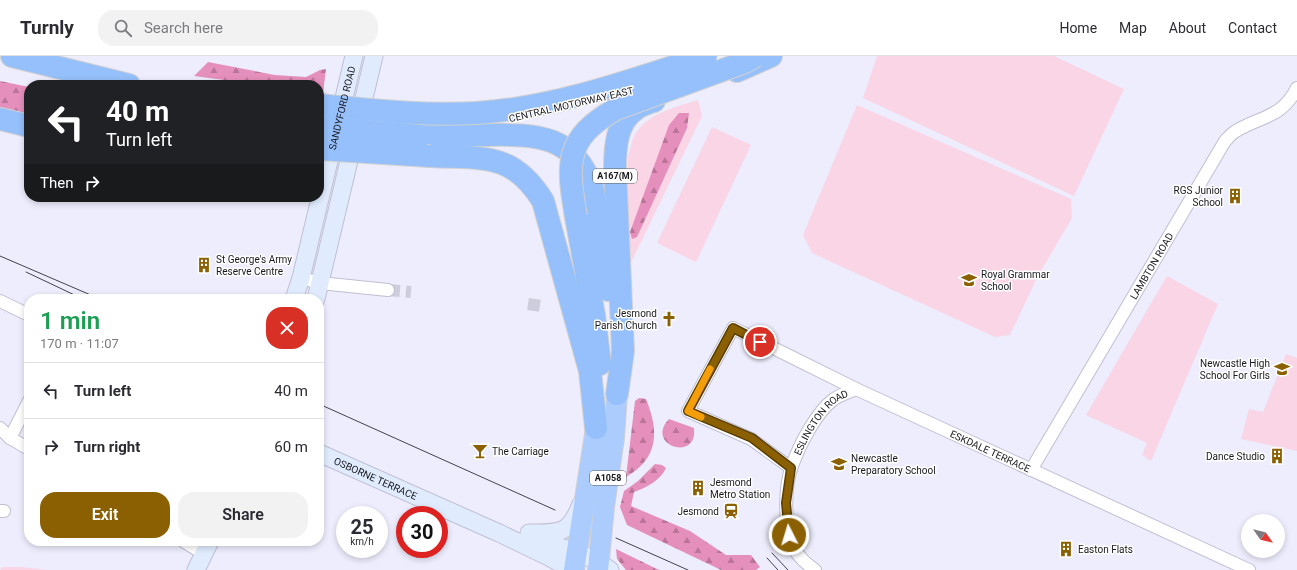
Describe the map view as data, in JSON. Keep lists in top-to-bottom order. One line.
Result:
{"streets":{"highway":["CENTRAL MOTORWAY EAST","A167(M)","A1058"],"main road":["SANDYFORD ROAD","OSBORNE TERRACE"],"street":["LAMBTON ROAD","ESLINGTON ROAD","ESKDALE TERRACE"]},"crossings":[["CENTRAL MOTORWAY EAST","A167(M)"],["A167(M)","A1058"],["LAMBTON ROAD","ESKDALE TERRACE"],["ESLINGTON ROAD","ESKDALE TERRACE"],["OSBORNE TERRACE","A1058"]],"places":{"building":["RGS Junior School","St George's Army Reserve Centre","Dance Studio","Jesmond Metro Station","Easton Flats"],"school or university":["Royal Grammar School","Newcastle High School For Girls","Newcastle Preparatory School"],"church":["Jesmond Parish Church"],"bar":["The Carriage"],"station":["Jesmond"]},"north":"bottom right","page":{"header":"Turnly","search":"Search here","nav":["Home","Map","About","Contact"],"turn":["40 m","Turn left"],"then":"Then","heading":["1 min","170 m · 11:07"],"list":[{"name":"Turn left","value":"40 m"},{"name":"Turn right","value":"60 m"}],"buttons":["Exit","Share"],"speed":"25 km/h","limit":"30"}}
